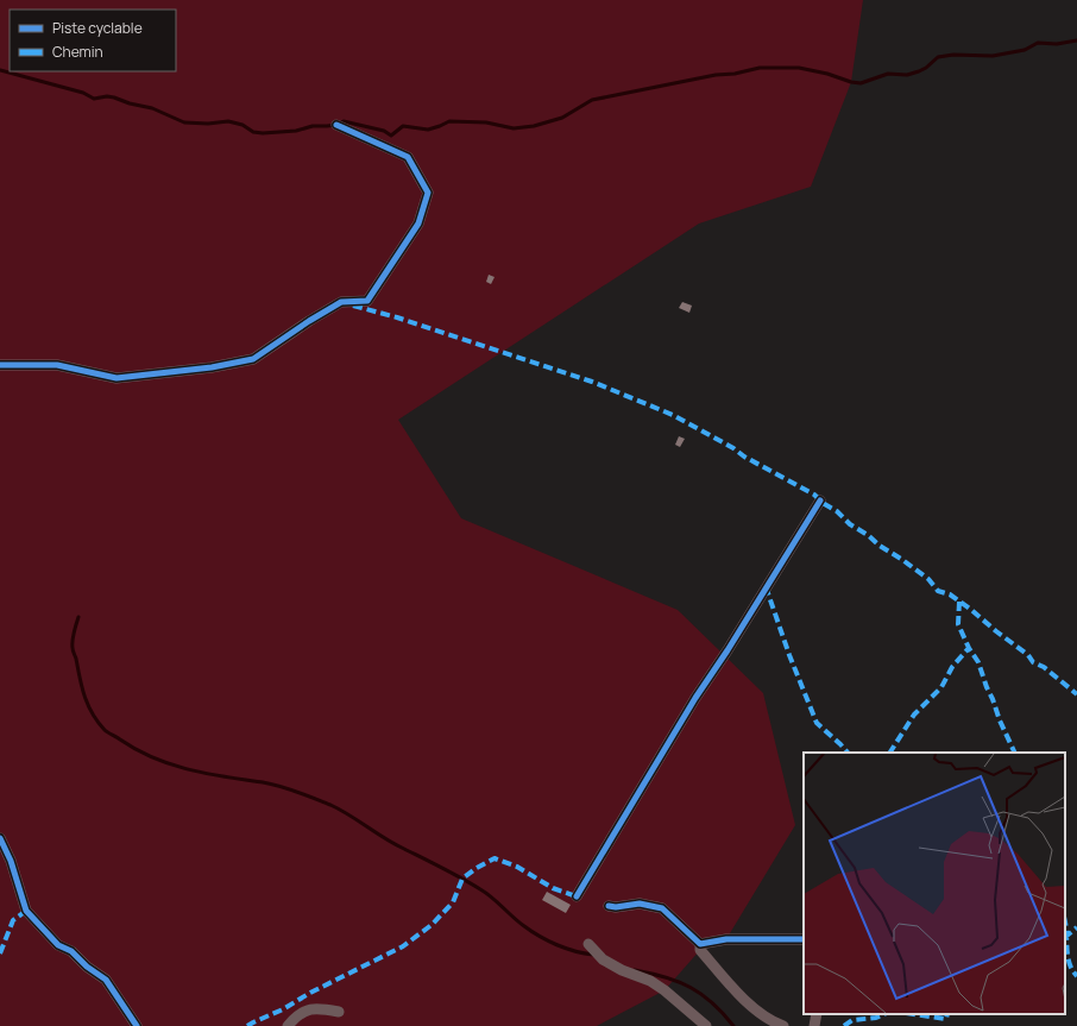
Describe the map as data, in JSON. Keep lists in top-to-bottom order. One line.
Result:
{"legend":["Piste cyclable","Chemin"]}
